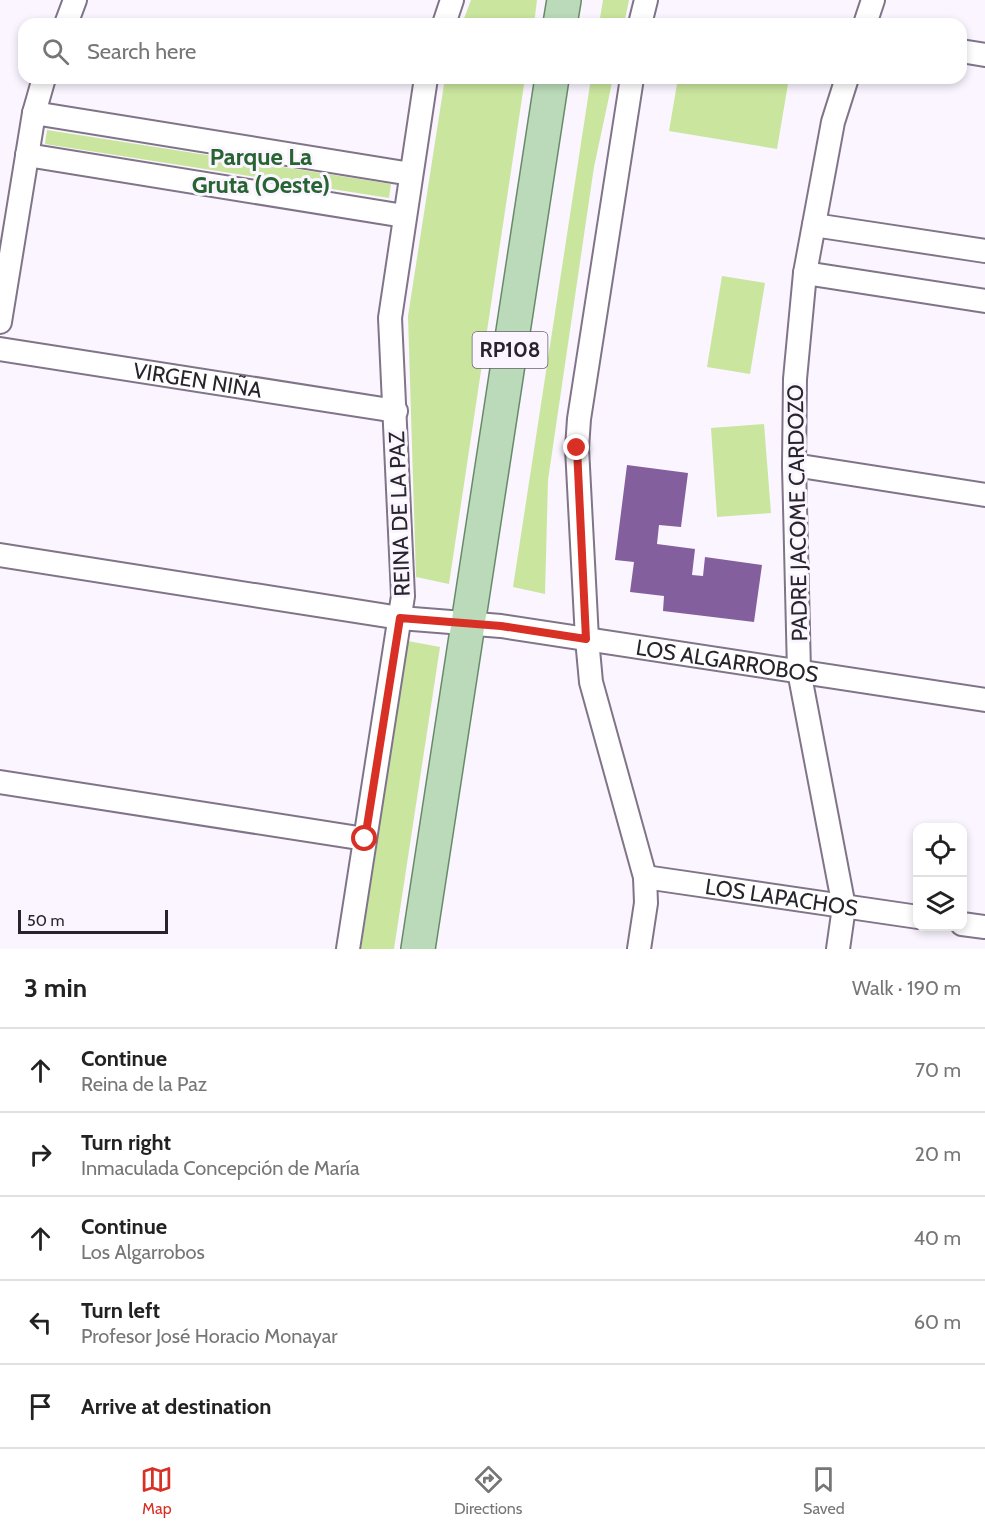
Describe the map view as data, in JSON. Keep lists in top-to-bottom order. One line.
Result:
{"streets":{"main road":["RP108"],"street":["VIRGEN NIÑA","PADRE JACOME CARDOZO","REINA DE LA PAZ","LOS ALGARROBOS","LOS LAPACHOS"]},"crossings":[["RP108","LOS ALGARROBOS"],["VIRGEN NIÑA","REINA DE LA PAZ"],["PADRE JACOME CARDOZO","LOS ALGARROBOS"],["PADRE JACOME CARDOZO","LOS LAPACHOS"],["REINA DE LA PAZ","LOS ALGARROBOS"]],"districts":["Parque La Gruta (Oeste)"],"scale_bar":"50 m","page":{"search":"Search here","scale":"50 m","heading":["3 min","Walk · 190 m"],"list":[["Continue","Reina de la Paz","70 m"],["Turn right","Inmaculada Concepción de María","20 m"],["Continue","Los Algarrobos","40 m"],["Turn left","Profesor José Horacio Monayar","60 m"],"Arrive at destination"],"nav":["Map","Directions","Saved"]}}
